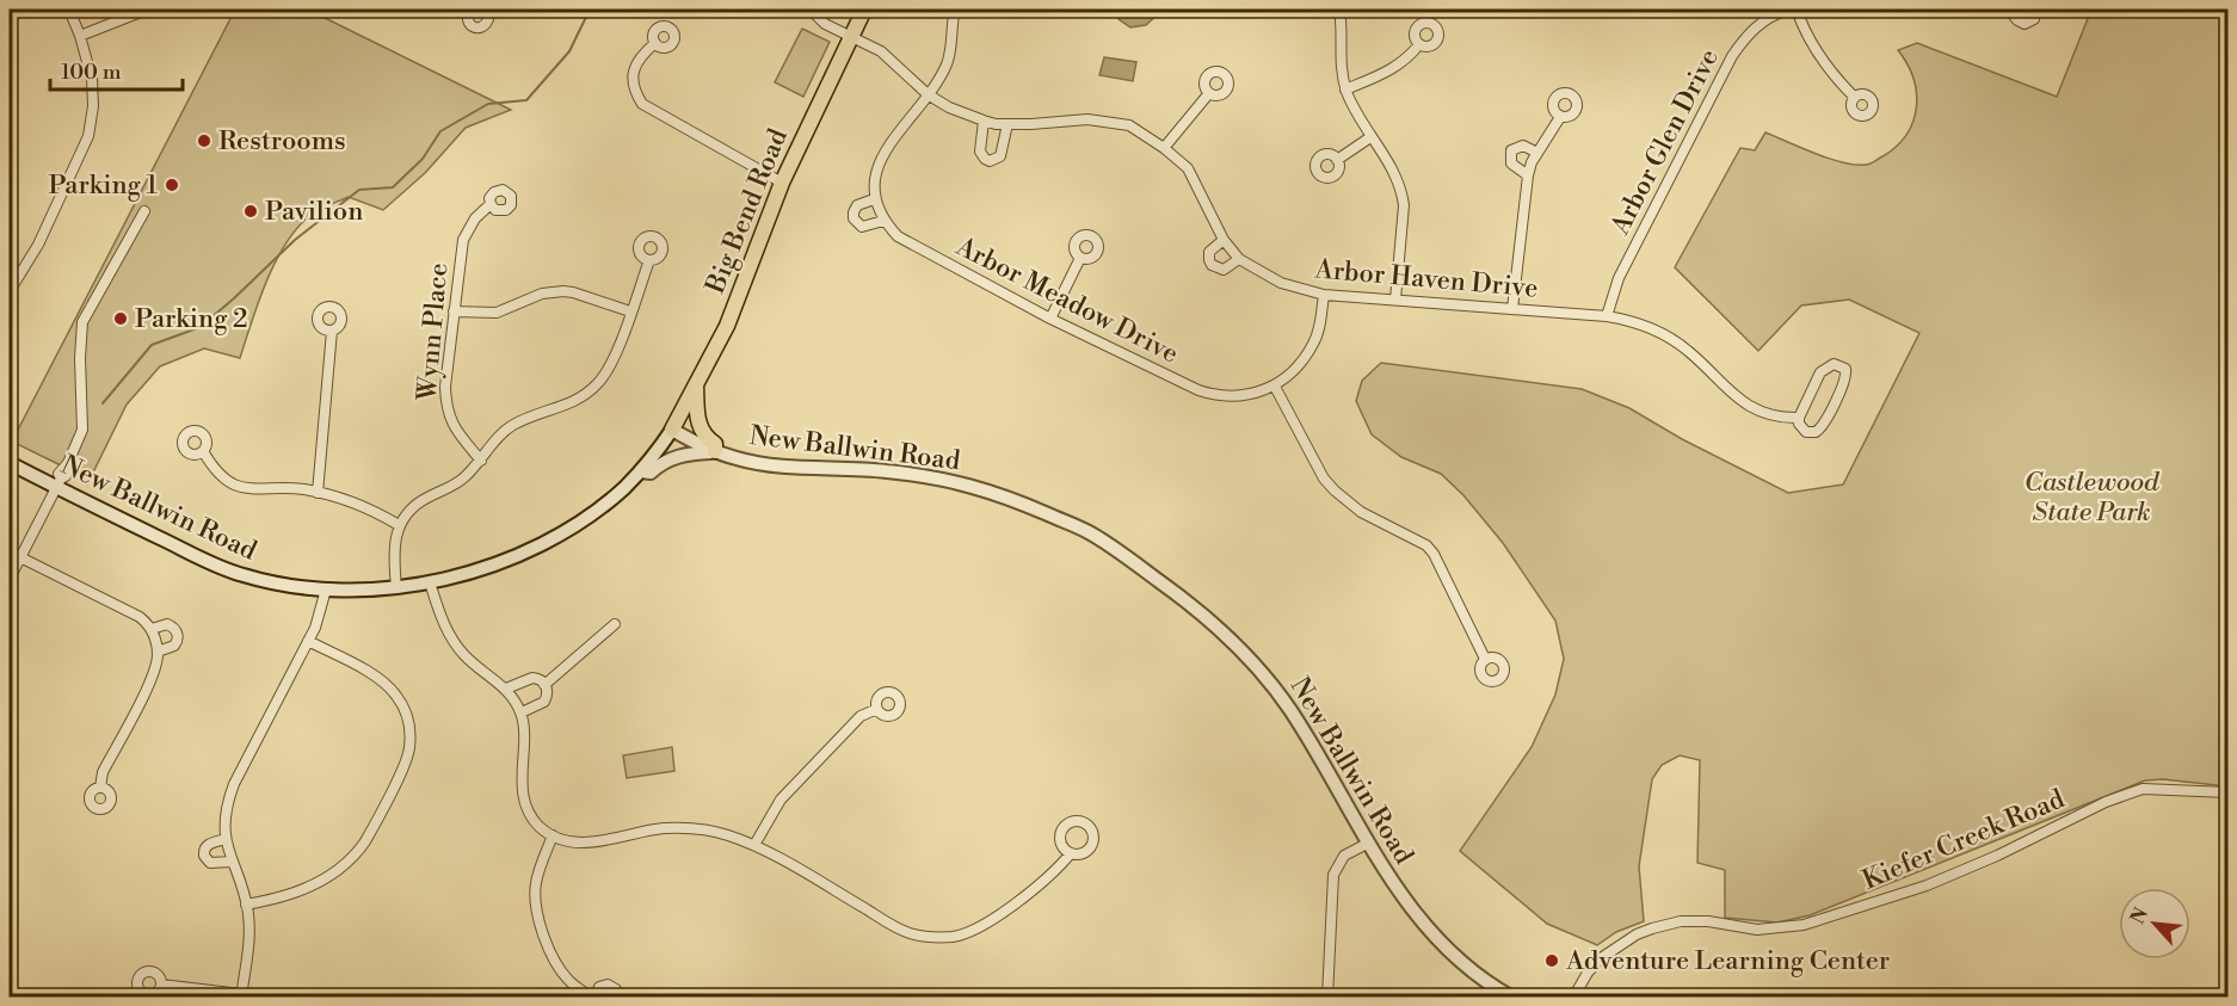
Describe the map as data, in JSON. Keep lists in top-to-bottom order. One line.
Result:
{"streets":{"main road":["Big Bend Road"],"street":["Arbor Glen Drive","Arbor Haven Drive","Arbor Meadow Drive","Wynn Place","New Ballwin Road","Kiefer Creek Road"]},"crossings":[["Arbor Glen Drive","Arbor Haven Drive"],["Big Bend Road","Arbor Haven Drive"],["Big Bend Road","New Ballwin Road"]],"parks":["Castlewood State Park"],"places":["Restrooms","Parking 1","Pavilion","Parking 2","Adventure Learning Center"],"scale_bar":"100 m","north":"top left"}
